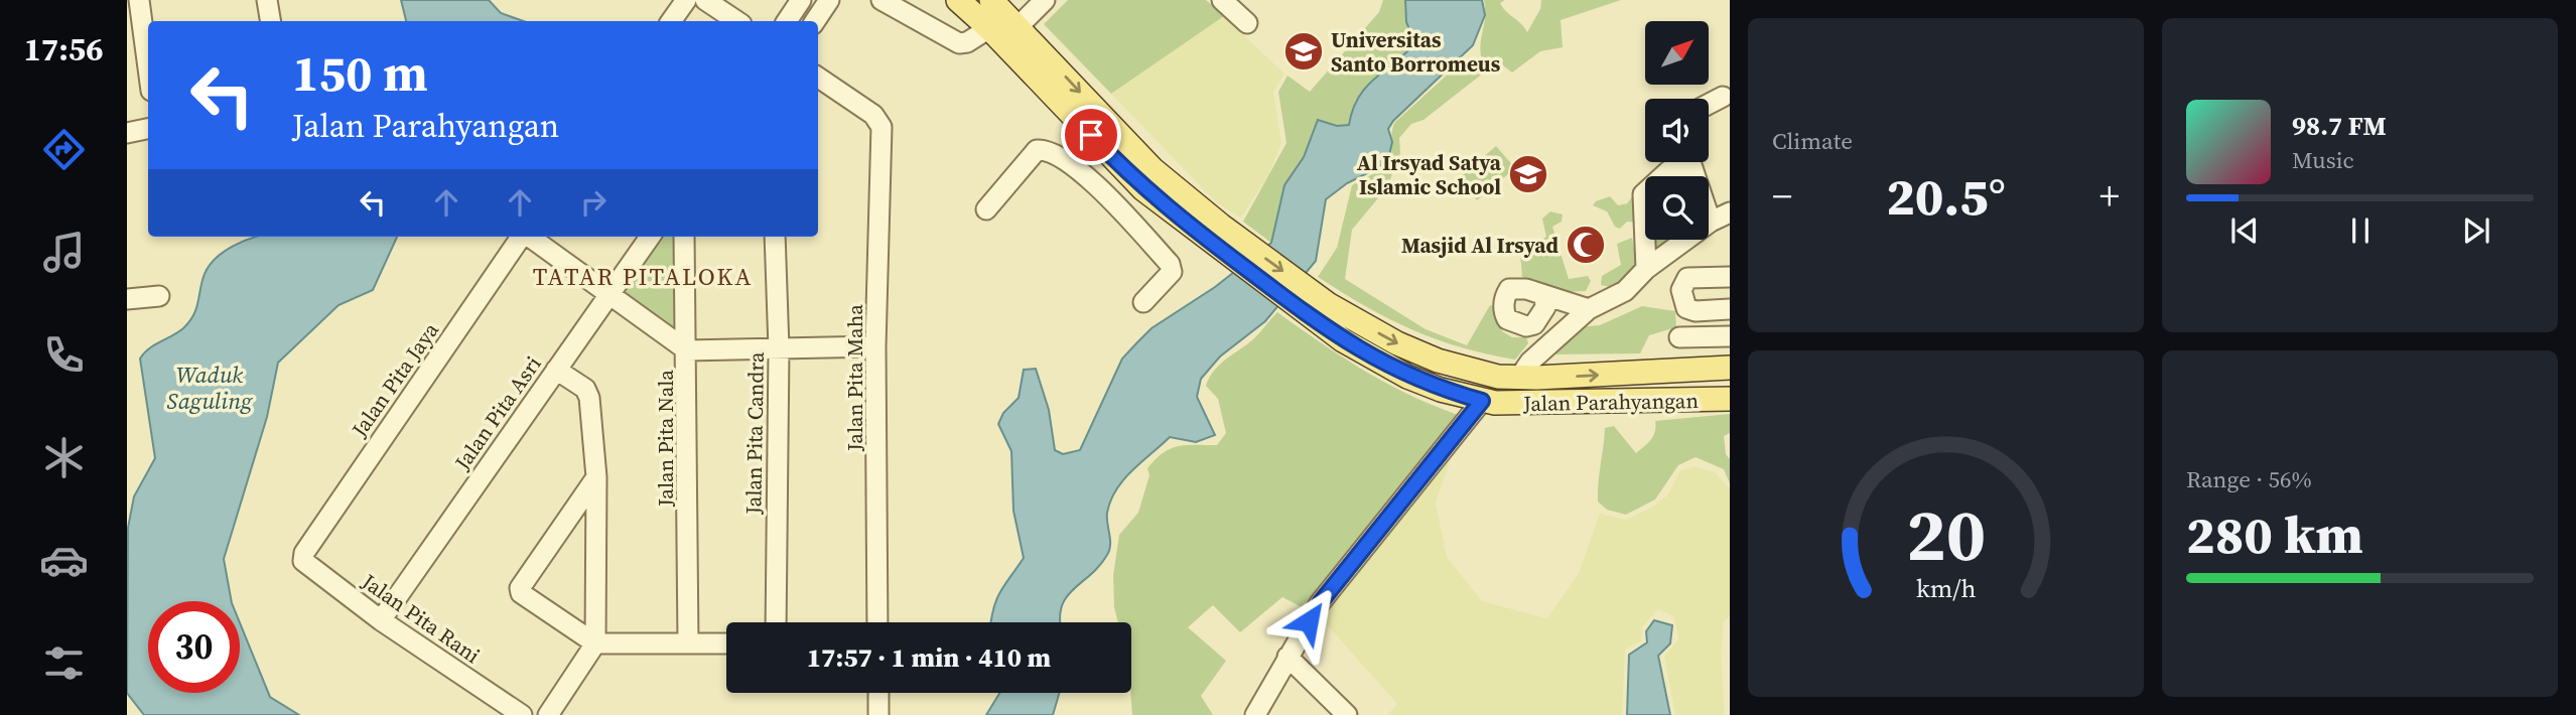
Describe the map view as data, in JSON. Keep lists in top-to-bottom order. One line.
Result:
{"streets":{"main road":["Jalan Parahyangan"],"street":["Jalan Pita Maha","Jalan Pita Jaya","Jalan Pita Asri","Jalan Pita Candra","Jalan Pita Nala","Jalan Pita Rani"]},"crossings":[["Jalan Pita Jaya","Jalan Pita Rani"],["Jalan Pita Asri","Jalan Pita Rani"]],"districts":["TATAR PITALOKA"],"water":["Waduk Saguling"],"places":{"school or university":["Universitas Santo Borromeus","Al Irsyad Satya Islamic School"],"mosque":["Masjid Al Irsyad"]},"north":"top right","page":{"tabs":"17:56","tile":["Climate",["Range · 56%","280 km"]],"turn":["150 m","Jalan Parahyangan"],"song":["98.7 FM","Music"],"heat":["−","20.5°","+"],"limit":"30","trip":"17:57 · 1 min · 410 m","gauge":["20","km/h"]}}
